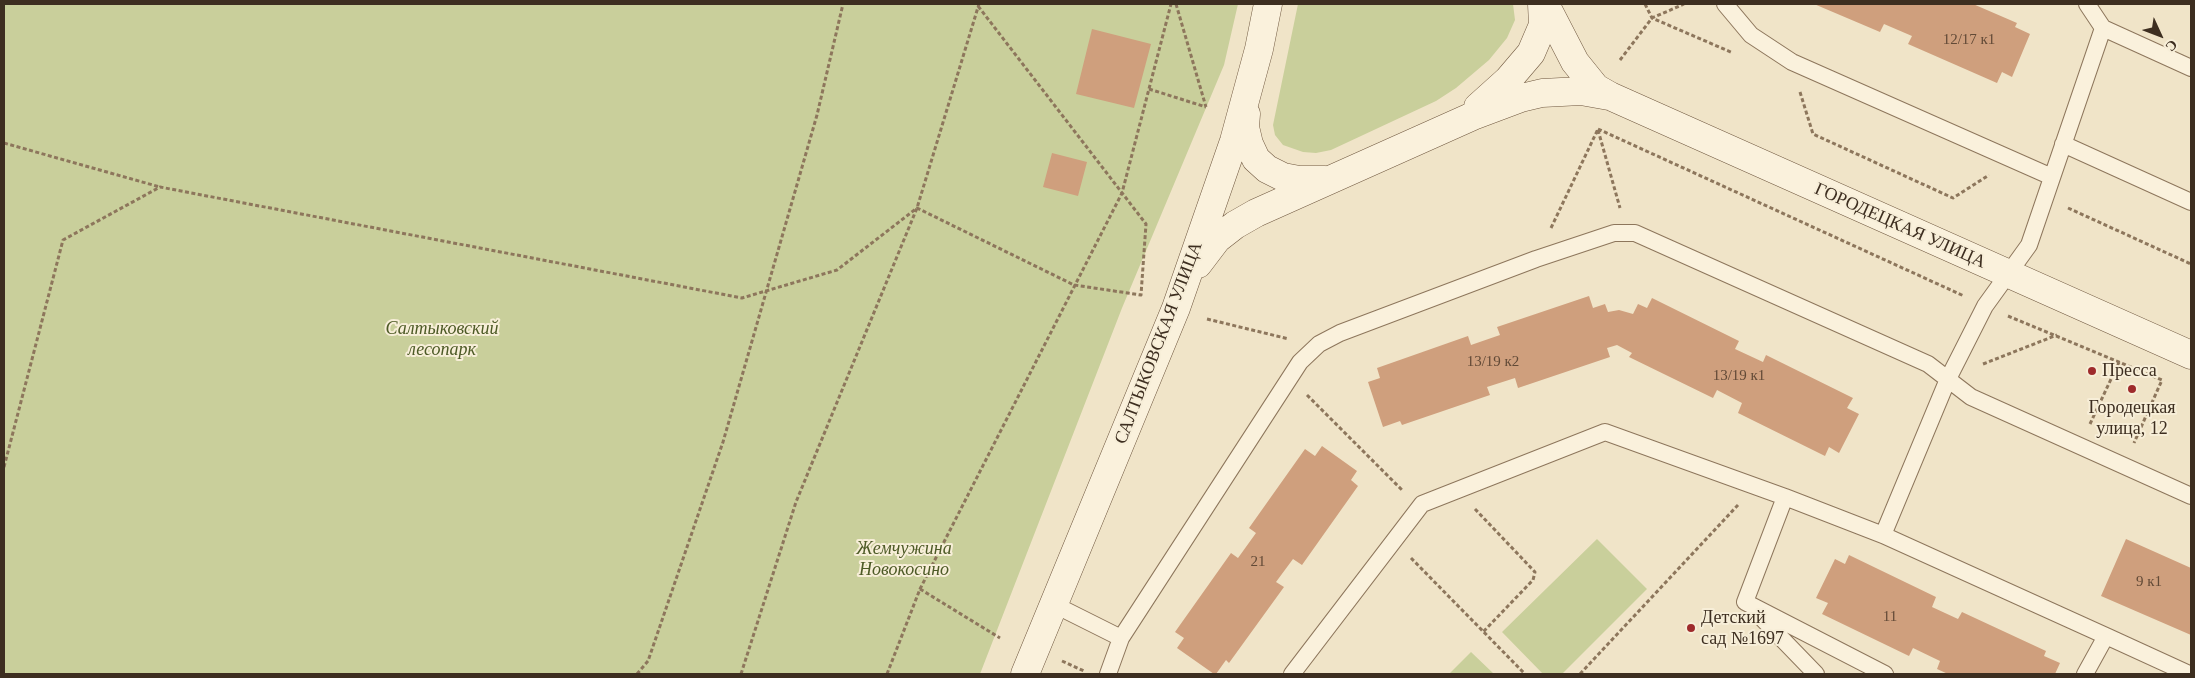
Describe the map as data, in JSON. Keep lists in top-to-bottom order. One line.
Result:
{"streets":{"street":["ГОРОДЕЦКАЯ УЛИЦА","САЛТЫКОВСКАЯ УЛИЦА"]},"parks":["Салтыковский лесопарк","Жемчужина Новокосино"],"places":["Пресса","Городецкая улица, 12","Детский сад №1697"],"house_numbers":["12/17 к1","13/19 к2","13/19 к1","21","9 к1","11"],"north":"bottom right"}
